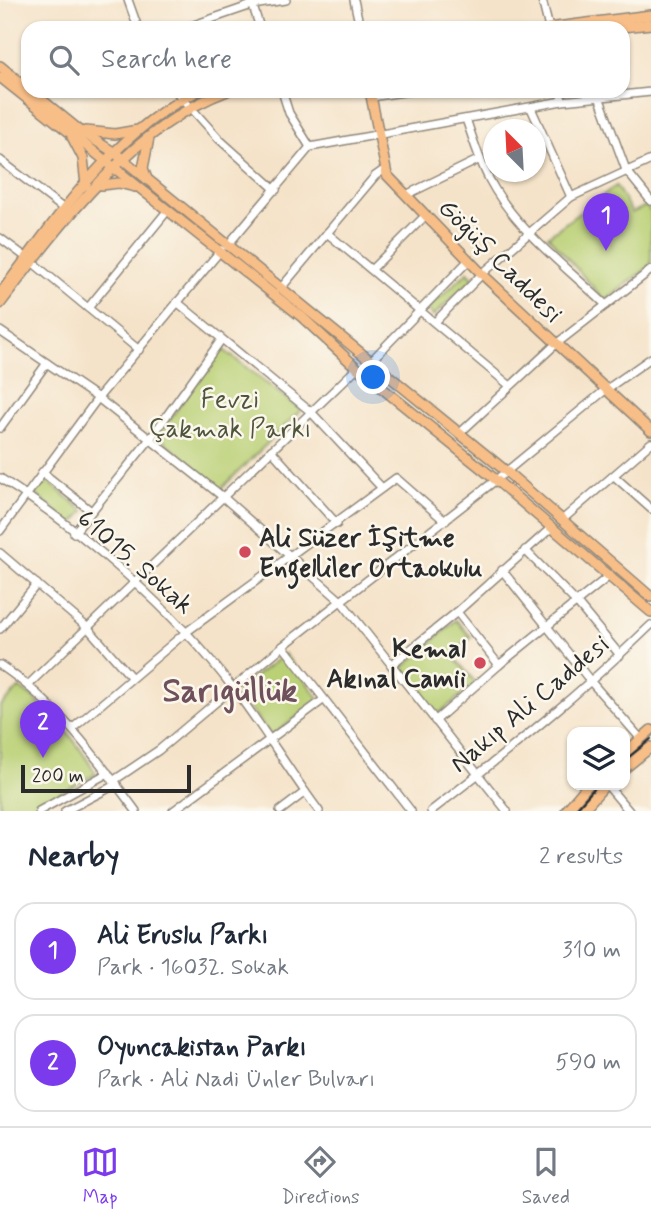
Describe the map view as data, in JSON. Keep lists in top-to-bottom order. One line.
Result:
{"streets":{"main road":["Göğüş Caddesi"],"street":["61015. Sokak","Nakıp Ali Caddesi"]},"districts":["Sarıgüllük"],"parks":["Fevzi Çakmak Parkı"],"places":["Ali Süzer İşitme Engelliler Ortaokulu","Kemal Akınal Camii"],"scale_bar":"200 m","north":"top left","page":{"search":"Search here","pins":["1","2"],"scale":"200 m","heading":["Nearby","2 results"],"list":[{"mark":"1","name":"Ali Eruslu Parkı","note":"Park · 16032. Sokak","value":"310 m"},{"mark":"2","name":"Oyuncakistan Parkı","note":"Park · Ali Nadi Ünler Bulvarı","value":"590 m"}],"nav":["Map","Directions","Saved"]}}
